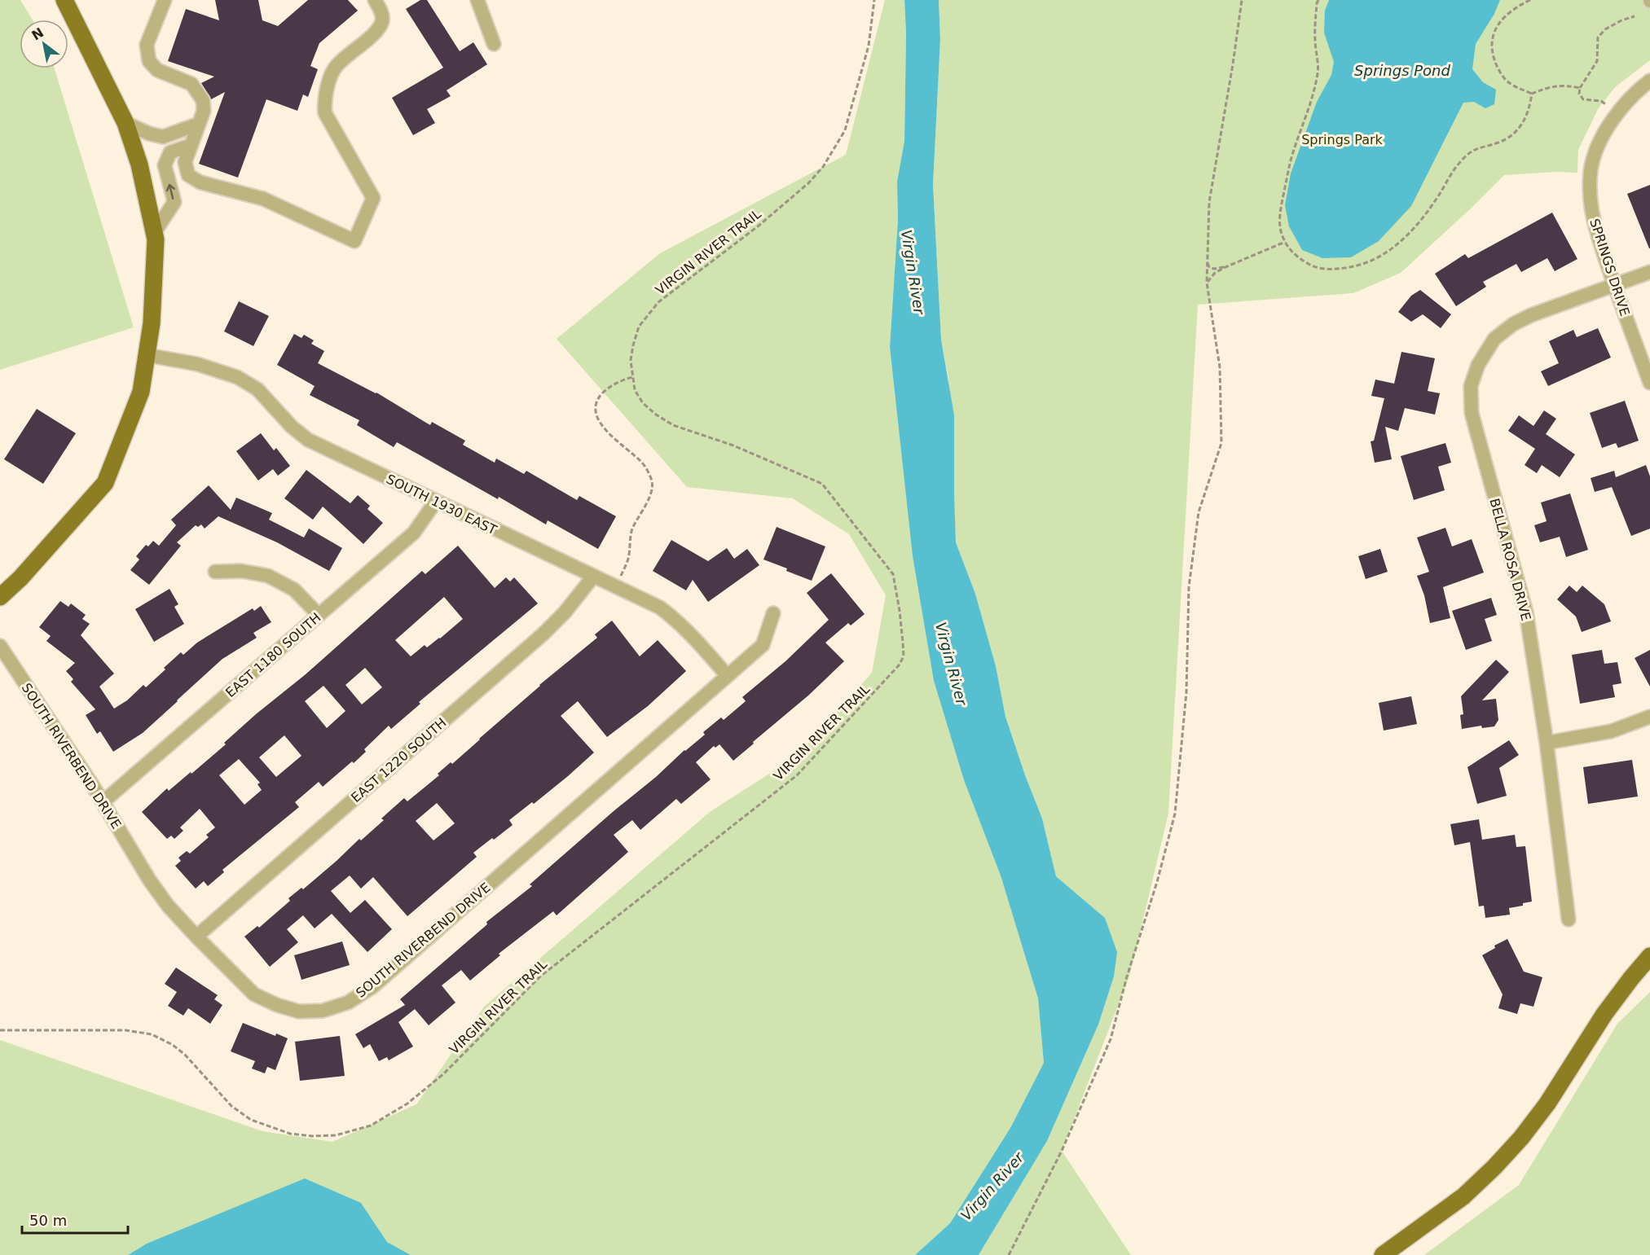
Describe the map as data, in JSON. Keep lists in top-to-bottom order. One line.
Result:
{"streets":{"street":["SPRINGS DRIVE","SOUTH 1930 EAST","BELLA ROSA DRIVE","EAST 1180 SOUTH","SOUTH RIVERBEND DRIVE","EAST 1220 SOUTH"],"path":["VIRGIN RIVER TRAIL"]},"crossings":[["SPRINGS DRIVE","BELLA ROSA DRIVE"],["SOUTH 1930 EAST","EAST 1180 SOUTH"],["SOUTH 1930 EAST","SOUTH RIVERBEND DRIVE"],["SOUTH 1930 EAST","EAST 1220 SOUTH"],["EAST 1180 SOUTH","SOUTH RIVERBEND DRIVE"],["SOUTH RIVERBEND DRIVE","EAST 1220 SOUTH"]],"water":["Springs Pond","Virgin River"],"parks":["Springs Park"],"scale_bar":"50 m","north":"top left"}
